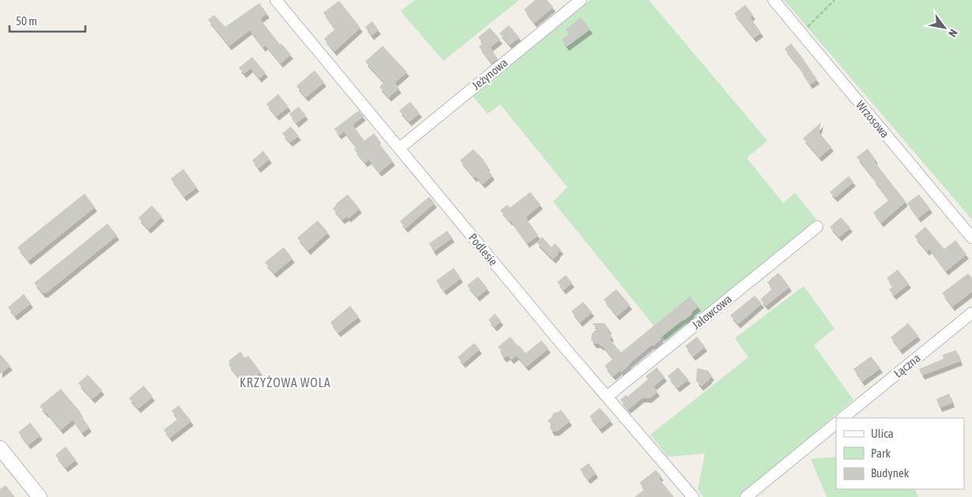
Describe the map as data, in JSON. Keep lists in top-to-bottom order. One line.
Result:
{"streets":{"street":["Jeżynowa","Wrzosowa","Podlesie","Jałowcowa","Łączna"]},"crossings":[["Jeżynowa","Podlesie"],["Podlesie","Jałowcowa"]],"districts":["KRZYŻOWA WOLA"],"legend":["Ulica","Park","Budynek"],"scale_bar":"50 m","north":"bottom right"}
